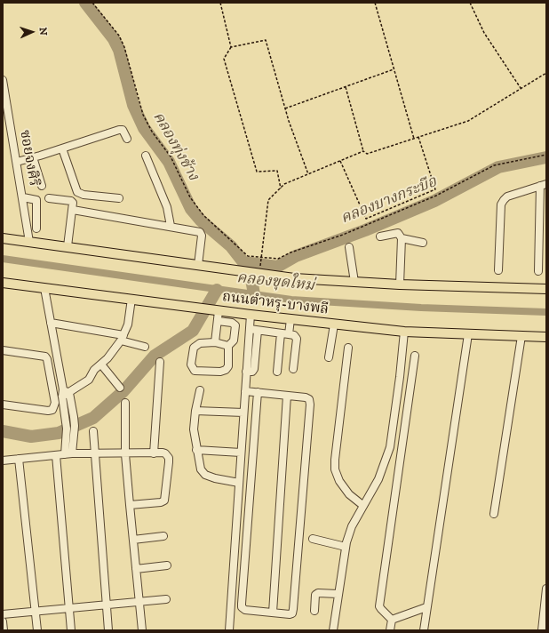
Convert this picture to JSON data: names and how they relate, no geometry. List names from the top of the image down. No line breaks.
{"streets":{"main road":["ถนนตำหรุ-บางพลี"],"street":["ซอยจงศิริ"]},"crossings":[["ซอยจงศิริ","ถนนตำหรุ-บางพลี"]],"water":["คลองทุ่งช้าง","คลองบางกระบือ","คลองขุดใหม่"],"north":"right"}
